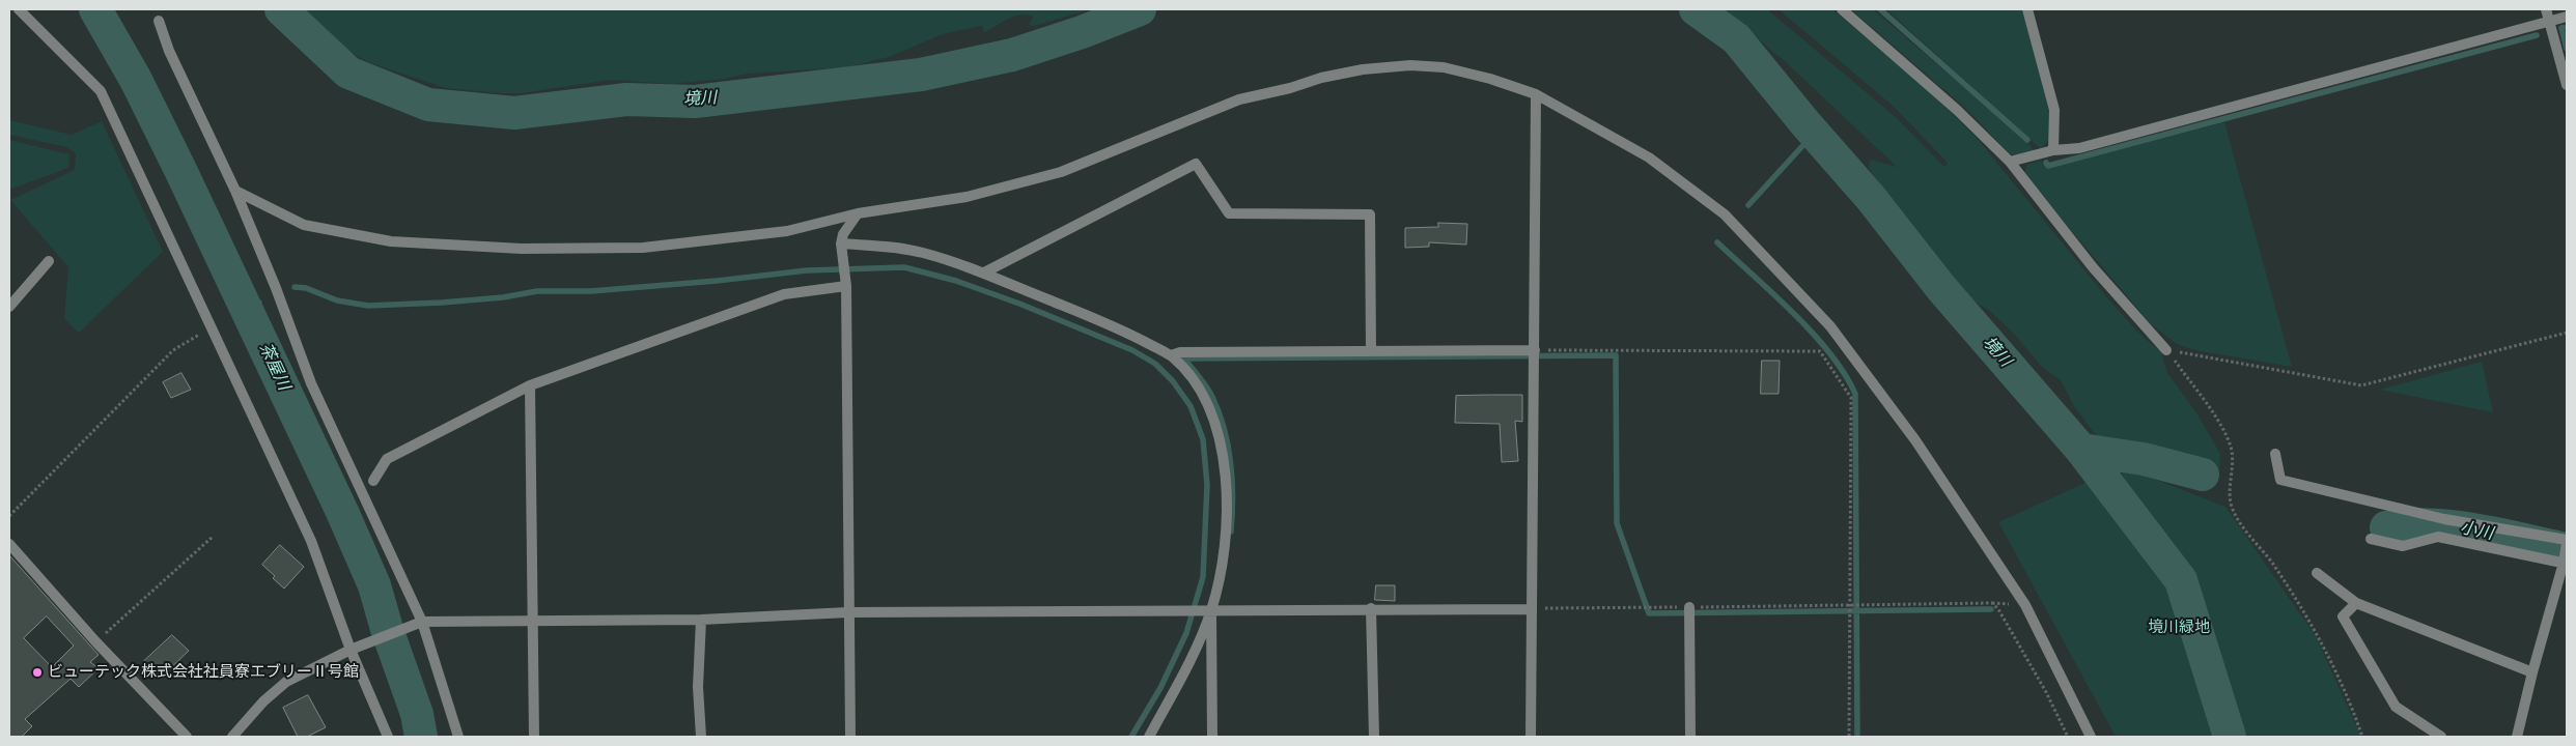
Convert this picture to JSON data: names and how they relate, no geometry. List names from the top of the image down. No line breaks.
{"water":["境川","茶屋川","小川"],"parks":["境川緑地"],"places":["ビューテック株式会社社員寮エブリーⅡ号館"]}
